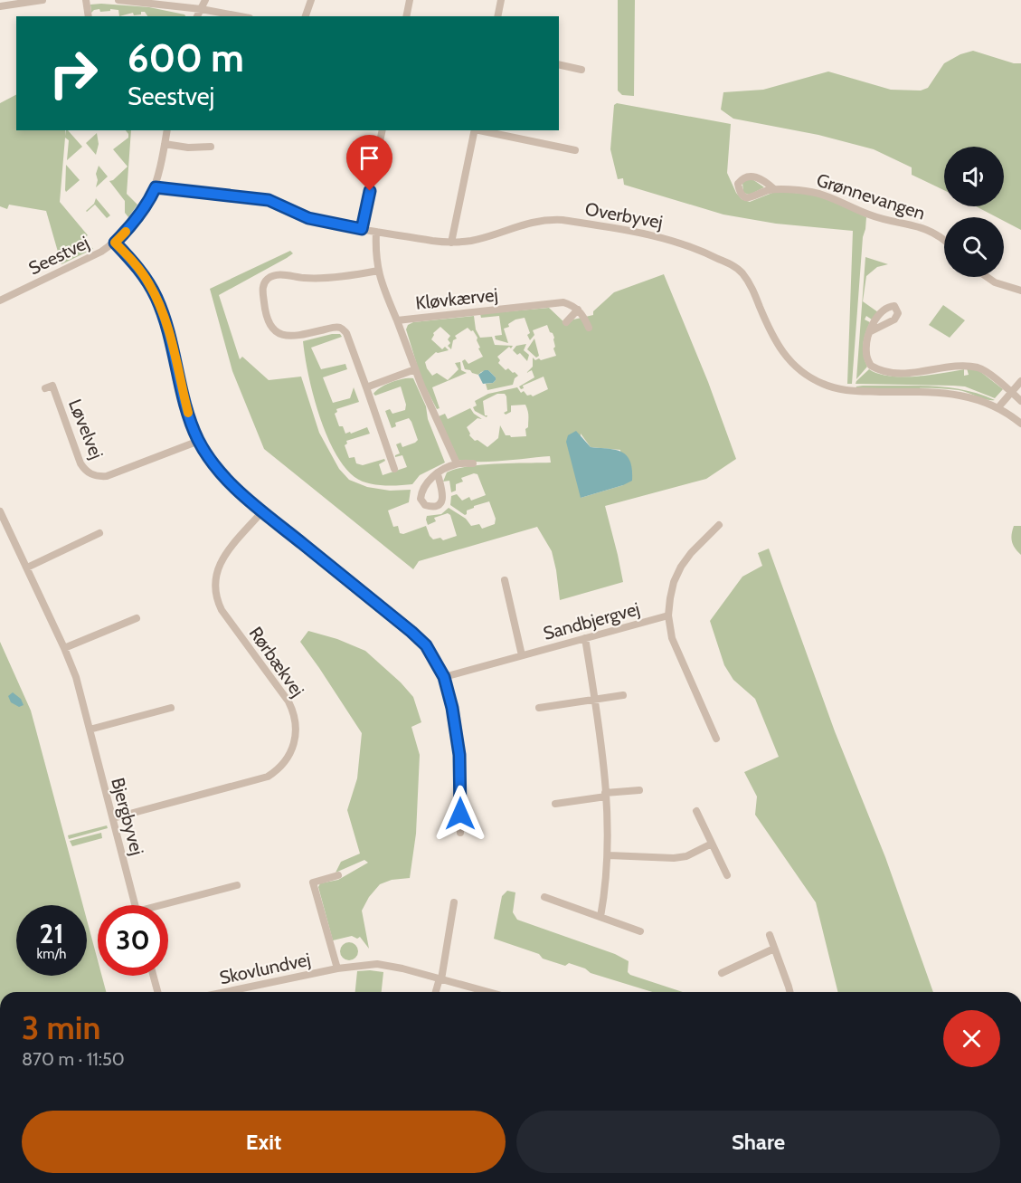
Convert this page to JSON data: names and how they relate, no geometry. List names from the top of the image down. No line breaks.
{"streets":{"street":["Grønnevangen","Overbyvej","Seestvej","Kløvkærvej","Løvelvej","Sandbjergvej","Rørbækvej","Bjergbyvej","Skovlundvej"]},"crossings":[["Overbyvej","Seestvej"],["Overbyvej","Kløvkærvej"],["Rørbækvej","Bjergbyvej"]],"page":{"turn":["600 m","Seestvej"],"speed":"21 km/h","limit":"30","heading":["3 min","870 m · 11:50"],"buttons":["Exit","Share"]}}
